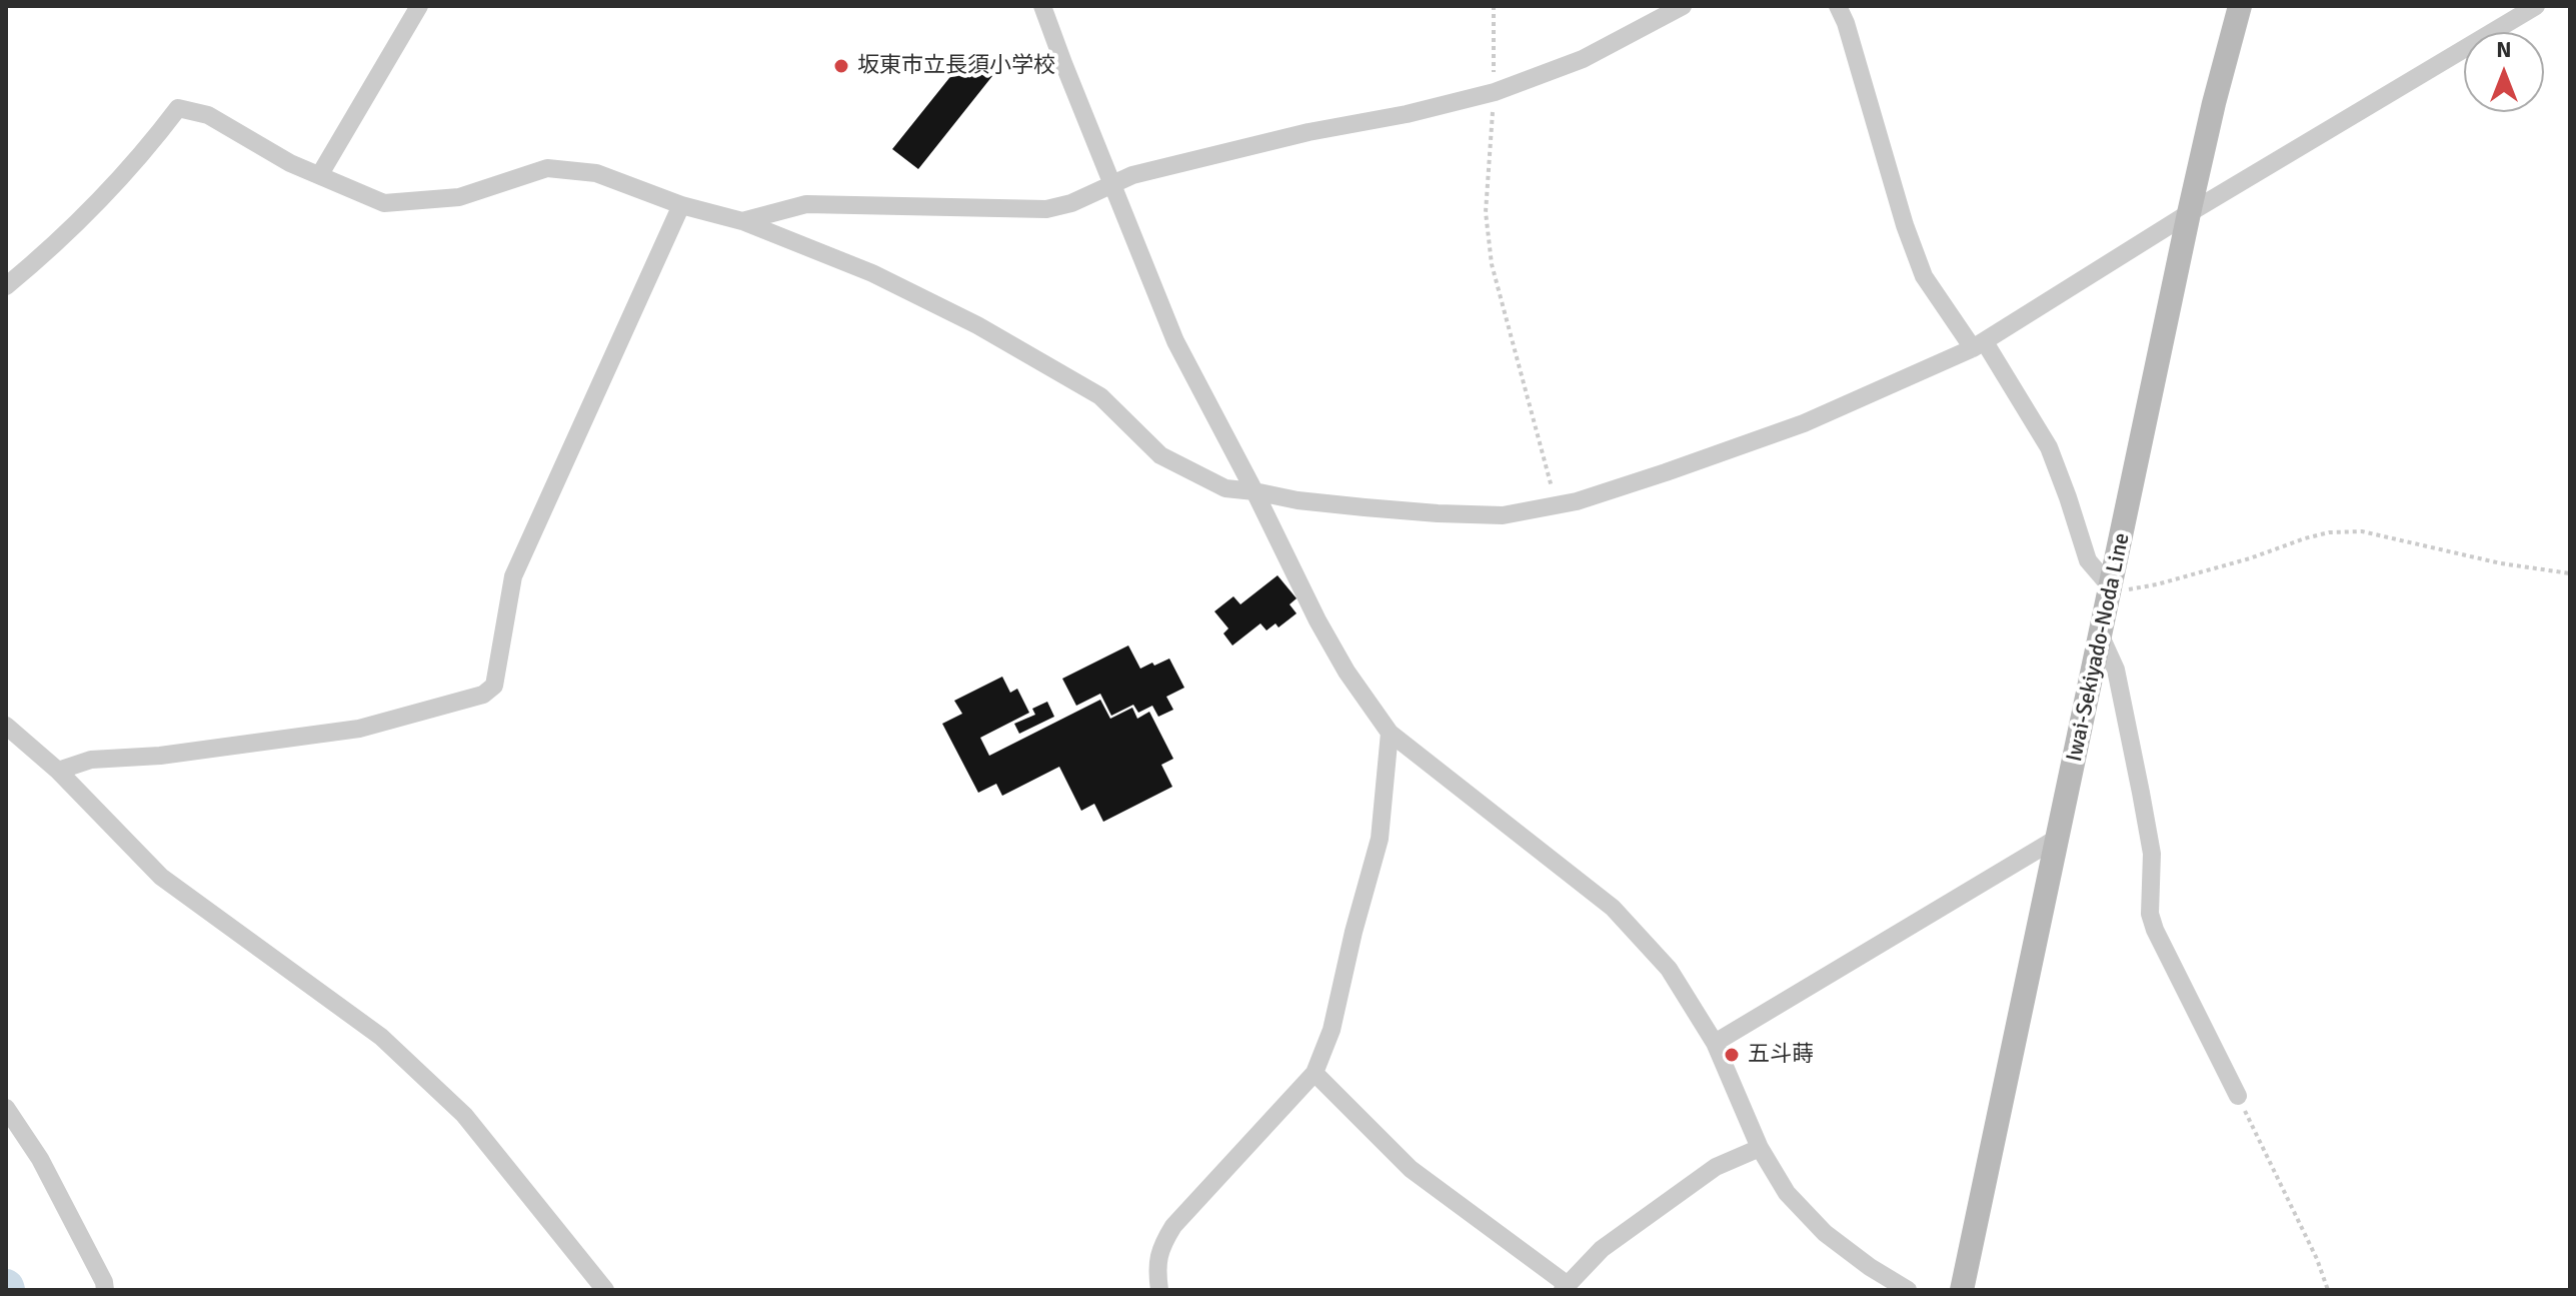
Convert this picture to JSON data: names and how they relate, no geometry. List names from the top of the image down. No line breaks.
{"streets":{"main road":["Iwai-Sekiyado-Noda Line"]},"places":["坂東市立長須小学校","五斗蒔"],"north":"top"}
